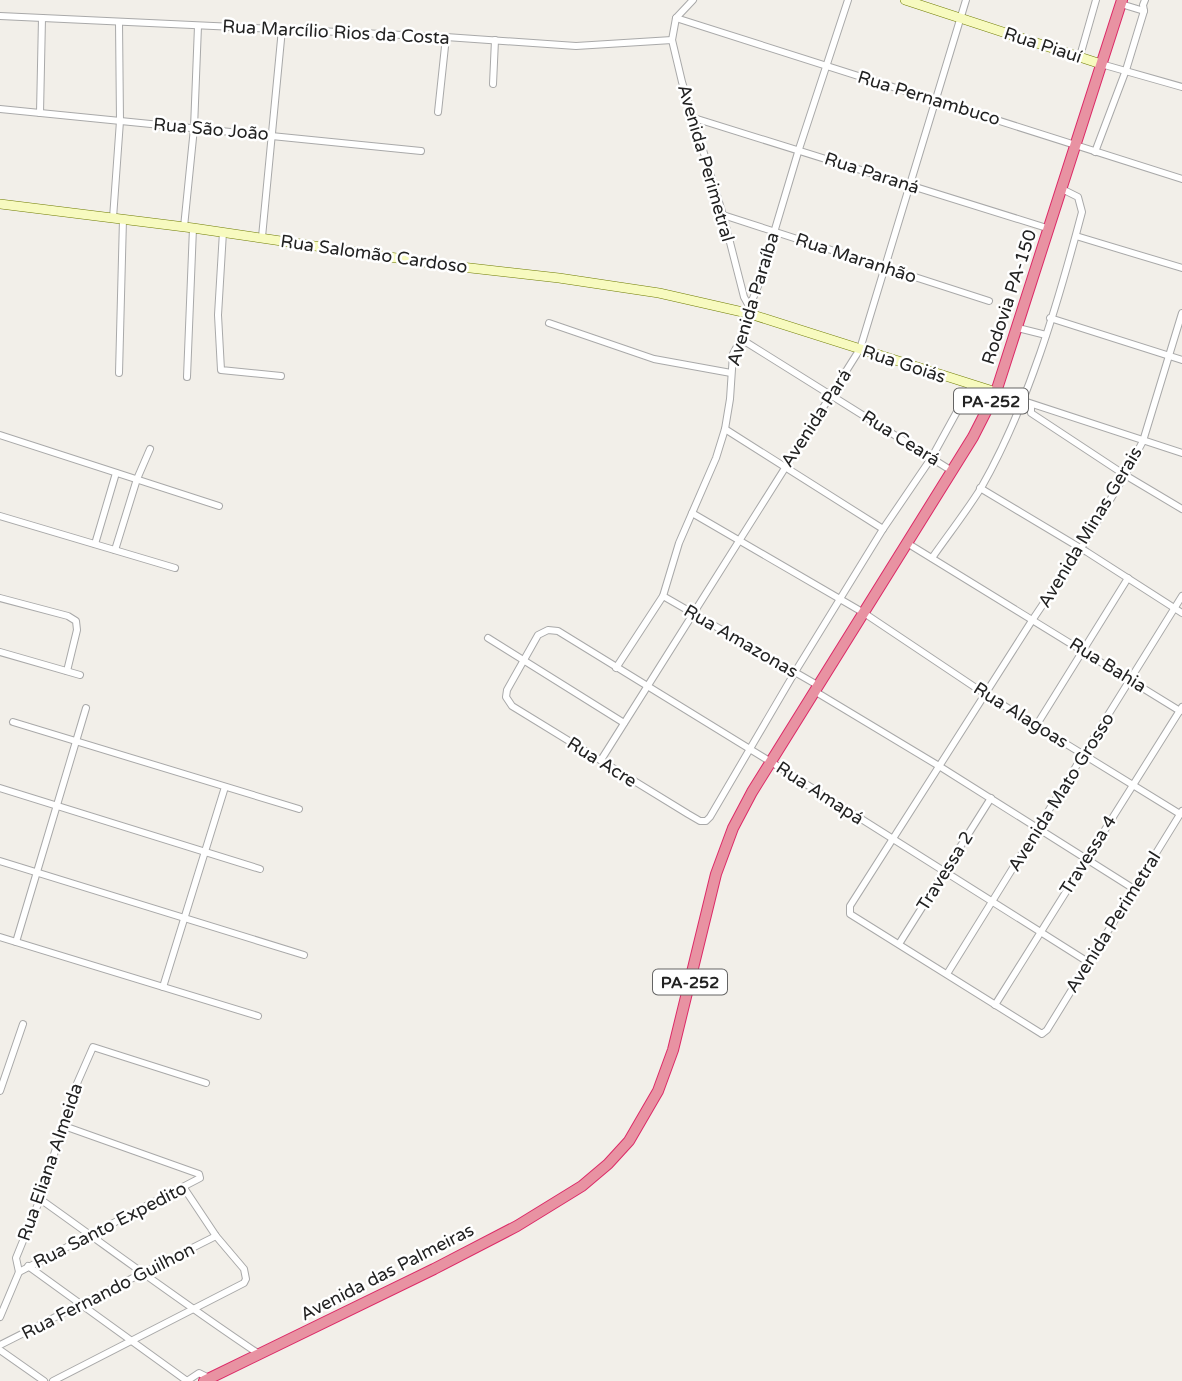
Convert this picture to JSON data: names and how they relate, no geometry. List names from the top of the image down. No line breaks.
{"streets":{"highway":["Rodovia PA-150","PA-252","Avenida das Palmeiras"],"street":["Rua Marcílio Rios da Costa","Rua Piauí","Rua Pernambuco","Rua São João","Avenida Perimetral","Rua Paraná","Rua Salomão Cardoso","Rua Maranhão","Avenida Paraíba","Rua Goiás","Avenida Pará","Rua Ceará","Avenida Minas Gerais","Rua Amazonas","Rua Bahia","Rua Alagoas","Rua Acre","Avenida Mato Grosso","Rua Amapá","Travessa 4","Travessa 2","Rua Eliana Almeida","Rua Santo Expedito","Rua Fernando Guilhon"]},"crossings":[["Rua Marcílio Rios da Costa","Avenida Perimetral"],["Rua Piauí","Rodovia PA-150"],["Rua Piauí","Avenida Pará"],["Rua Pernambuco","Avenida Perimetral"],["Rua Pernambuco","Rodovia PA-150"],["Rua Pernambuco","Avenida Paraíba"],["Rua Pernambuco","Avenida Pará"],["Avenida Perimetral","Rua Paraná"],["Avenida Perimetral","Rua Salomão Cardoso"],["Avenida Perimetral","Rua Maranhão"],["Avenida Perimetral","Avenida Paraíba"],["Avenida Perimetral","Rua Goiás"],["Avenida Perimetral","Rua Alagoas"],["Avenida Perimetral","Rua Amapá"],["Avenida Perimetral","Travessa 4"],["Rua Paraná","Rodovia PA-150"],["Rua Paraná","Avenida Paraíba"],["Rua Paraná","Avenida Pará"],["Rua Salomão Cardoso","Avenida Paraíba"],["Rua Salomão Cardoso","Rua Goiás"],["Rua Maranhão","Avenida Paraíba"],["Rua Maranhão","Avenida Pará"],["Rodovia PA-150","Rua Goiás"],["Rodovia PA-150","Rua Ceará"],["Rodovia PA-150","Rua Amazonas"],["Rodovia PA-150","Rua Bahia"],["Rodovia PA-150","Rua Alagoas"],["Rodovia PA-150","Rua Amapá"],["Rodovia PA-150","Avenida das Palmeiras"],["Avenida Paraíba","Rua Goiás"],["Avenida Paraíba","Rua Ceará"],["Avenida Paraíba","Rua Amazonas"],["Avenida Paraíba","Rua Amapá"],["Rua Goiás","Avenida Pará"],["Rua Goiás","Avenida Minas Gerais"],["Avenida Pará","Rua Ceará"],["Avenida Pará","Rua Amazonas"],["Avenida Pará","Rua Acre"],["Avenida Pará","Rua Amapá"],["Avenida Minas Gerais","Rua Bahia"],["Rua Bahia","Avenida Mato Grosso"],["Rua Bahia","Travessa 4"],["Rua Alagoas","Avenida Mato Grosso"],["Rua Alagoas","Travessa 4"],["Rua Acre","Rua Amapá"],["Avenida Mato Grosso","Rua Amapá"],["Rua Amapá","Travessa 4"],["Rua Amapá","Travessa 2"],["Rua Amapá","Avenida das Palmeiras"],["Rua Eliana Almeida","Rua Santo Expedito"]]}
